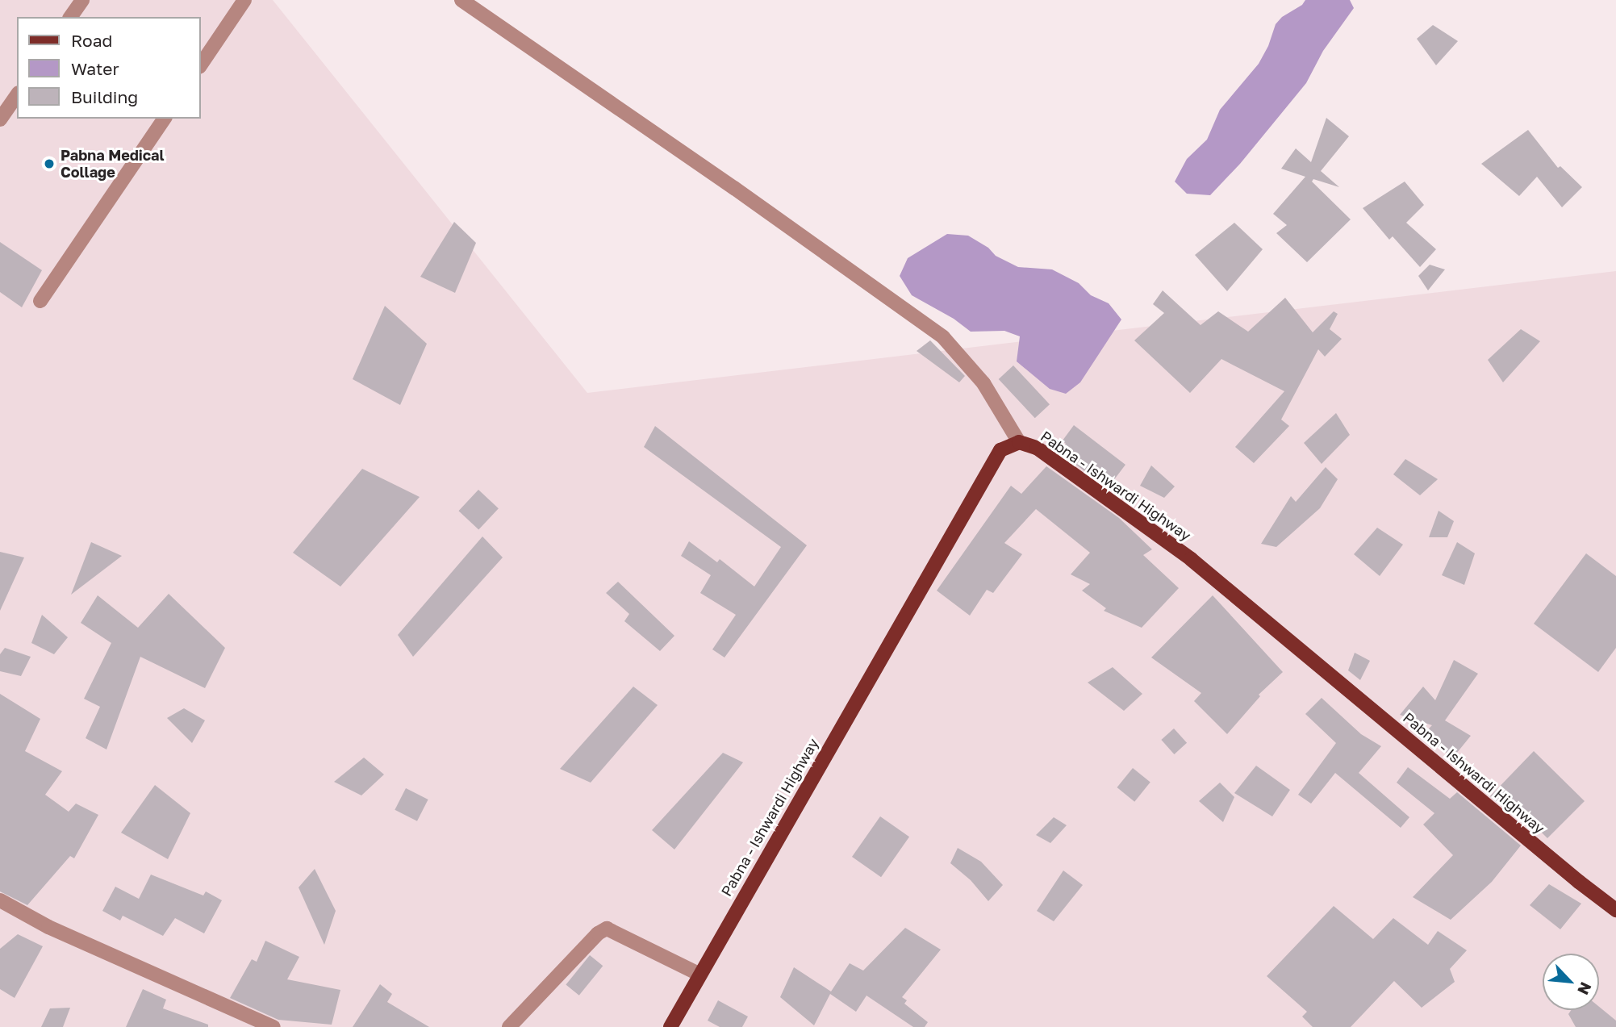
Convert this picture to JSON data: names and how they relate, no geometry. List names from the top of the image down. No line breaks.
{"streets":{"main road":["Pabna - Ishwardi Highway"]},"places":["Pabna Medical Collage"],"legend":["Road","Water","Building"],"north":"bottom right"}
